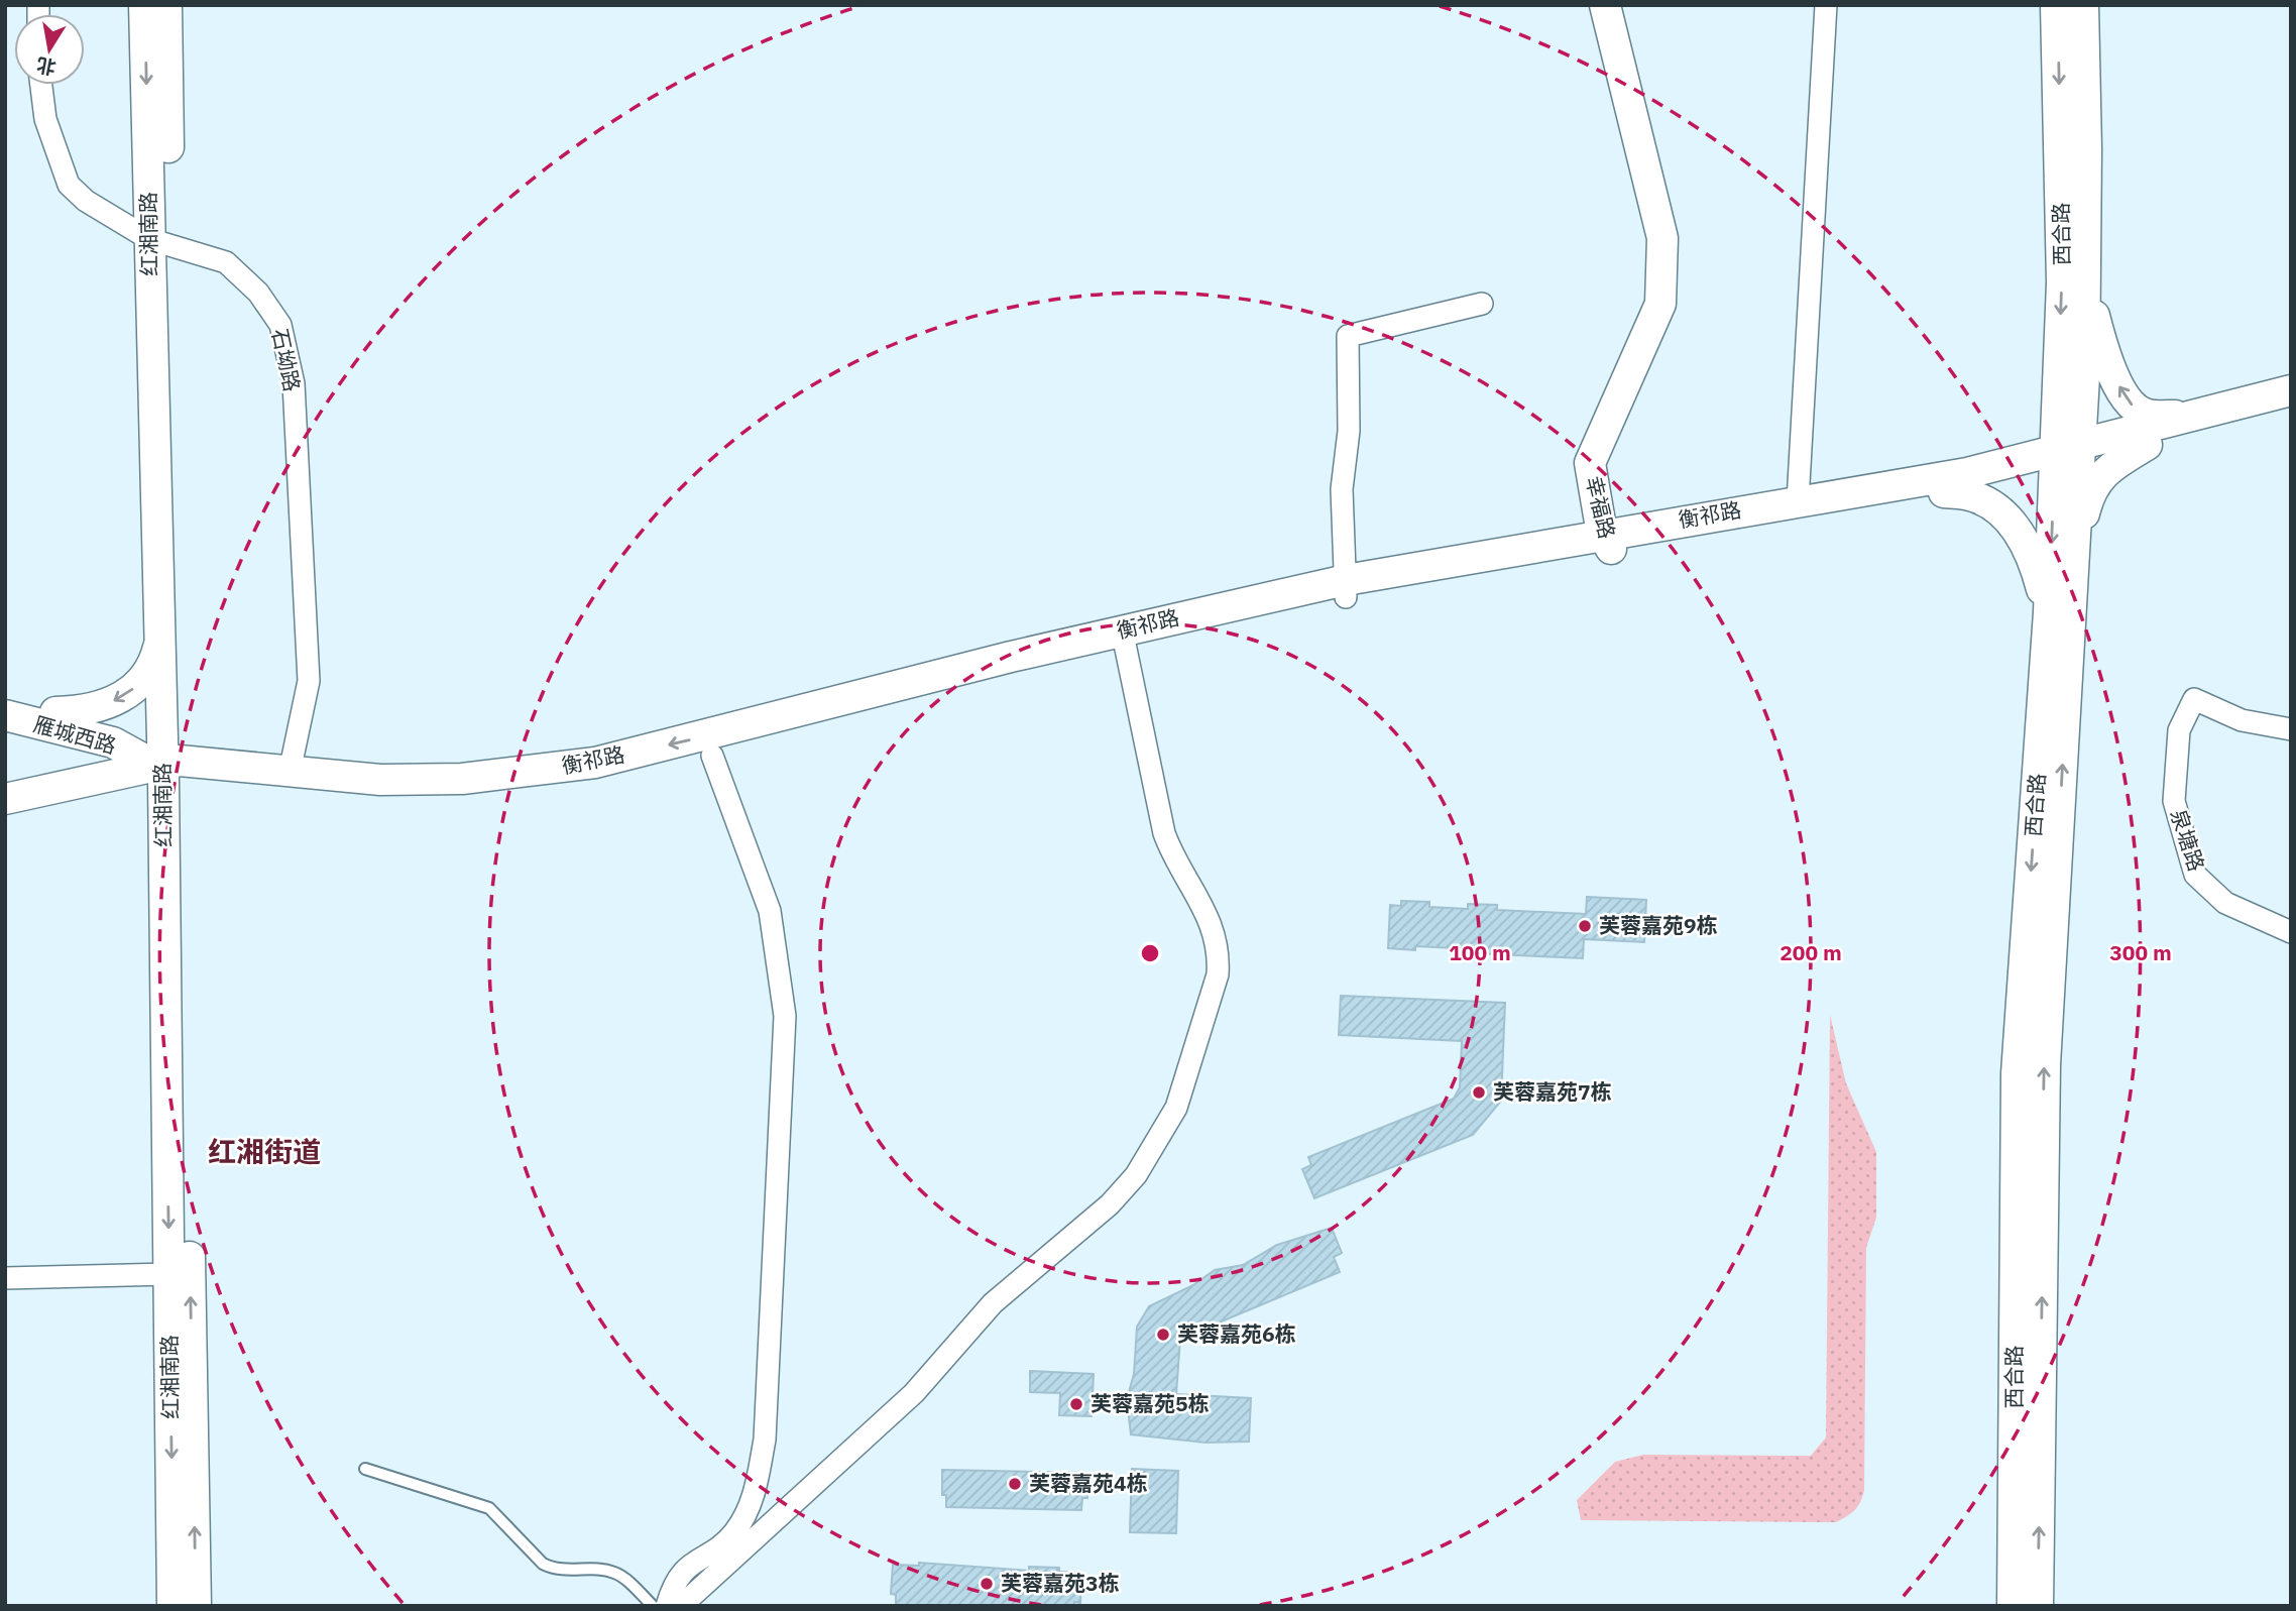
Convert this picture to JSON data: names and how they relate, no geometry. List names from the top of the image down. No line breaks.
{"streets":{"main road":["红湘南路","西合路","幸福路","衡祁路","雁城西路"],"street":["石坳路","泉塘路"]},"crossings":[["红湘南路","石坳路"],["红湘南路","衡祁路"],["红湘南路","雁城西路"],["西合路","衡祁路"],["石坳路","衡祁路"],["幸福路","衡祁路"],["衡祁路","雁城西路"]],"districts":["红湘街道"],"places":["芙蓉嘉苑9栋","芙蓉嘉苑7栋","芙蓉嘉苑6栋","芙蓉嘉苑5栋","芙蓉嘉苑4栋","芙蓉嘉苑3栋"],"north":"bottom","rings":["100 m","200 m","300 m"]}
